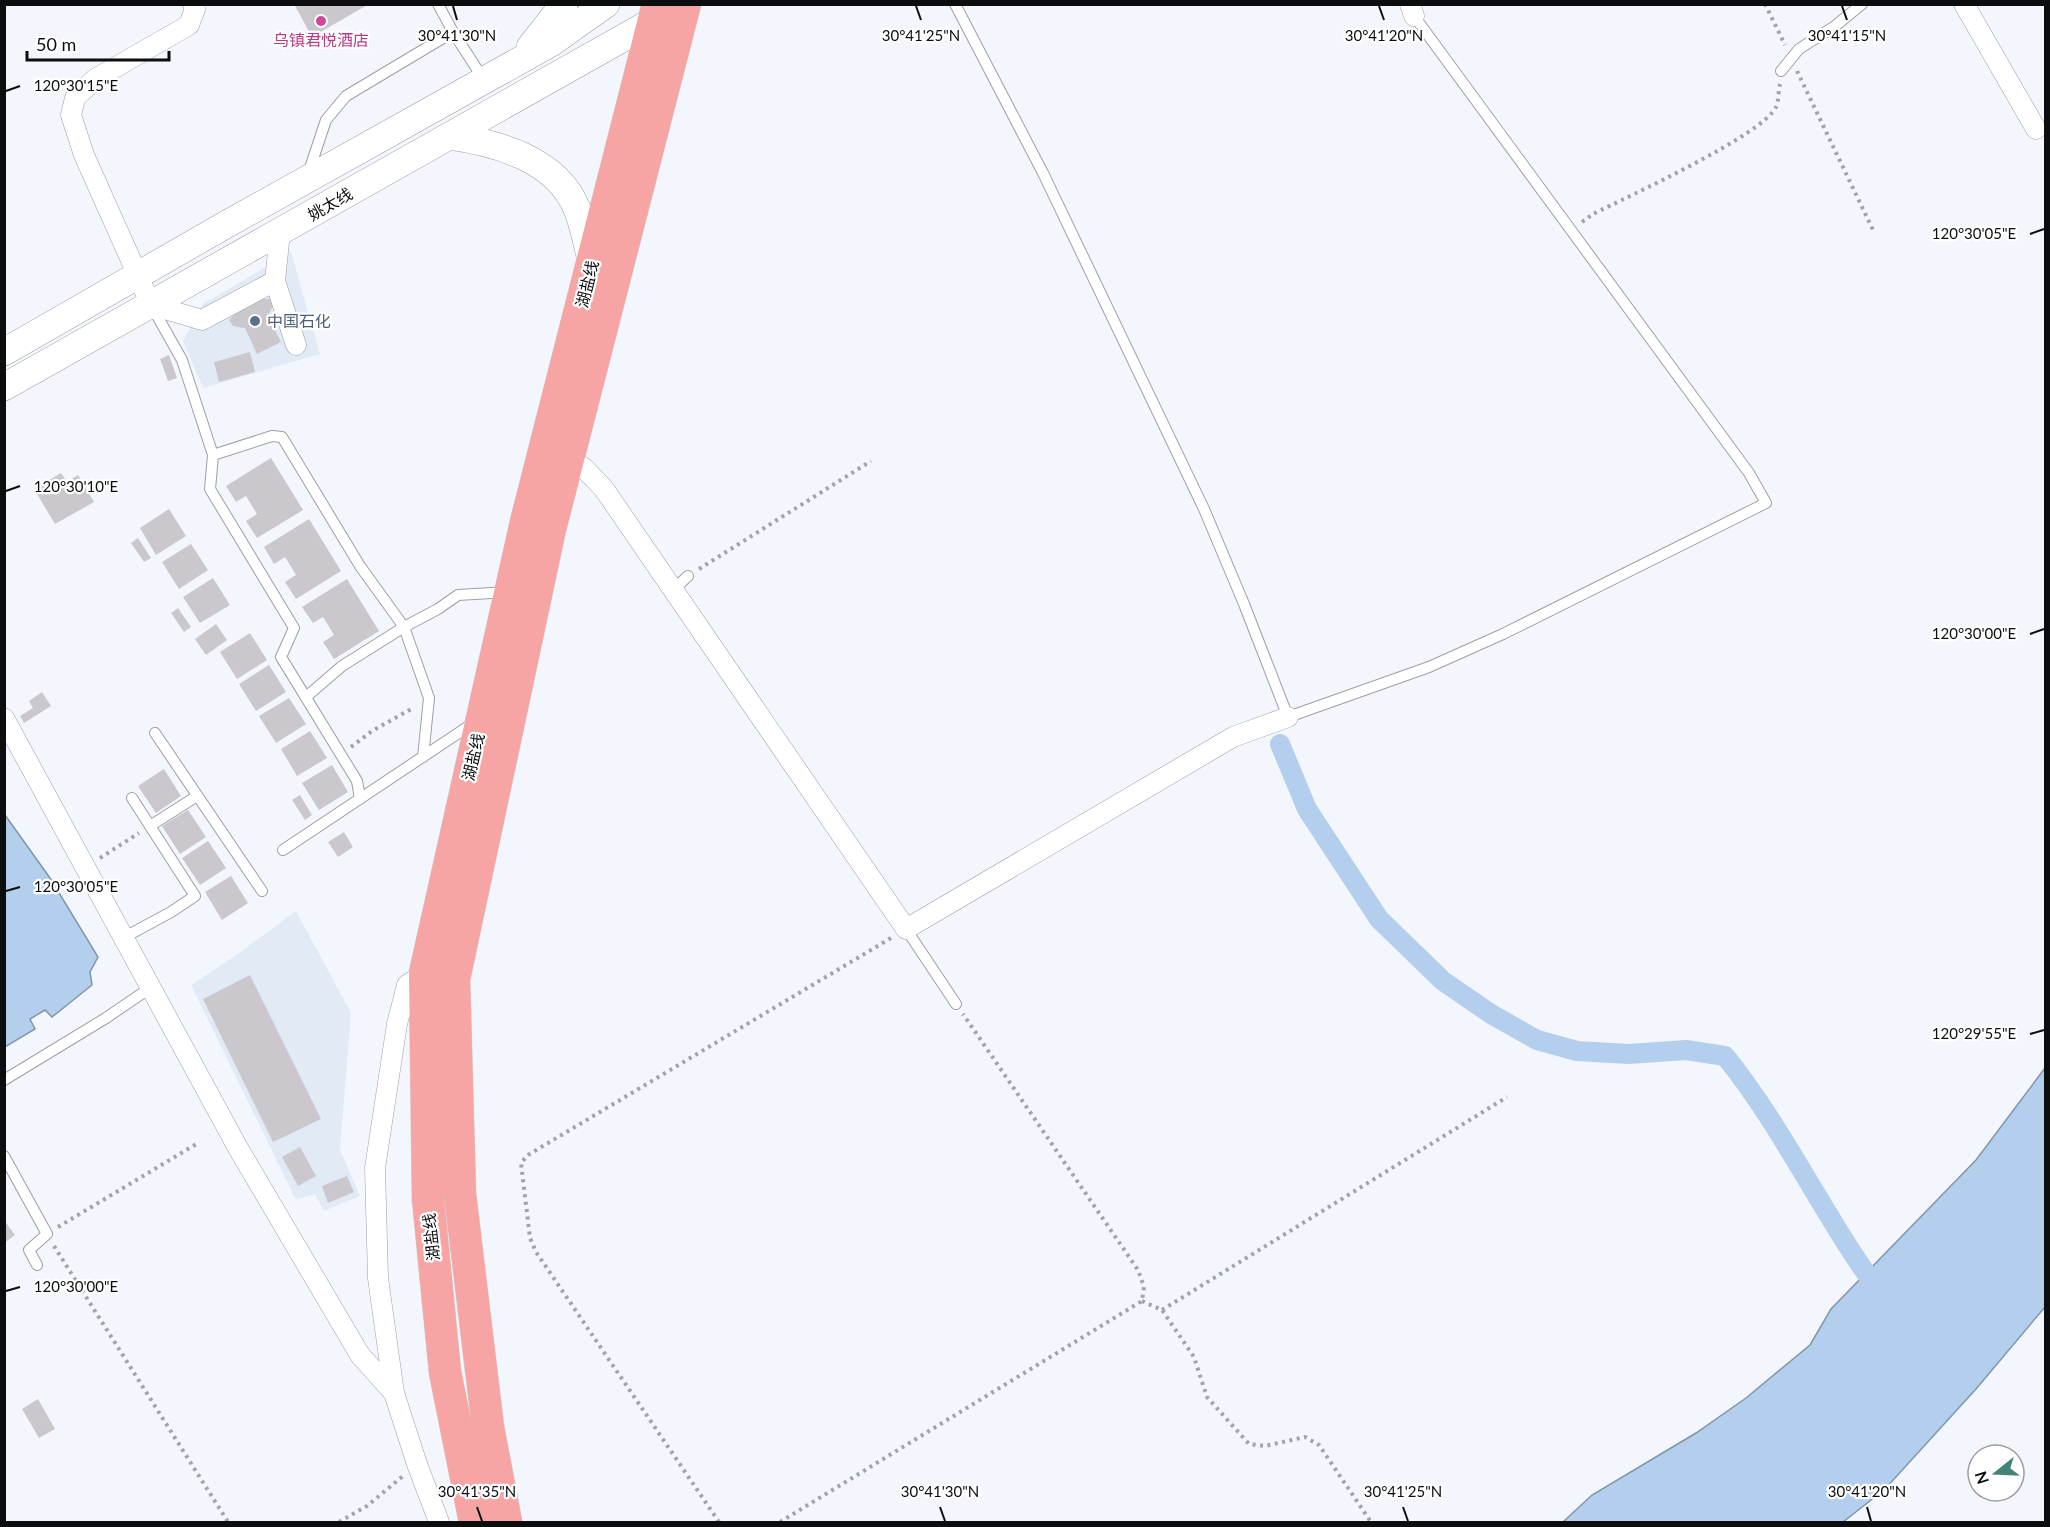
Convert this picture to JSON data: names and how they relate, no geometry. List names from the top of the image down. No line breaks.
{"streets":{"main road":["姚太线","湖盐线"]},"crossings":[["姚太线","湖盐线"]],"places":["乌镇君悦酒店","中国石化"],"scale_bar":"50 m","north":"left","coordinates":["30°41'30\"N","30°41'25\"N","30°41'20\"N","30°41'15\"N","120°30'15\"E","120°30'05\"E","120°30'10\"E","120°30'00\"E","120°29'55\"E","30°41'35\"N"]}
